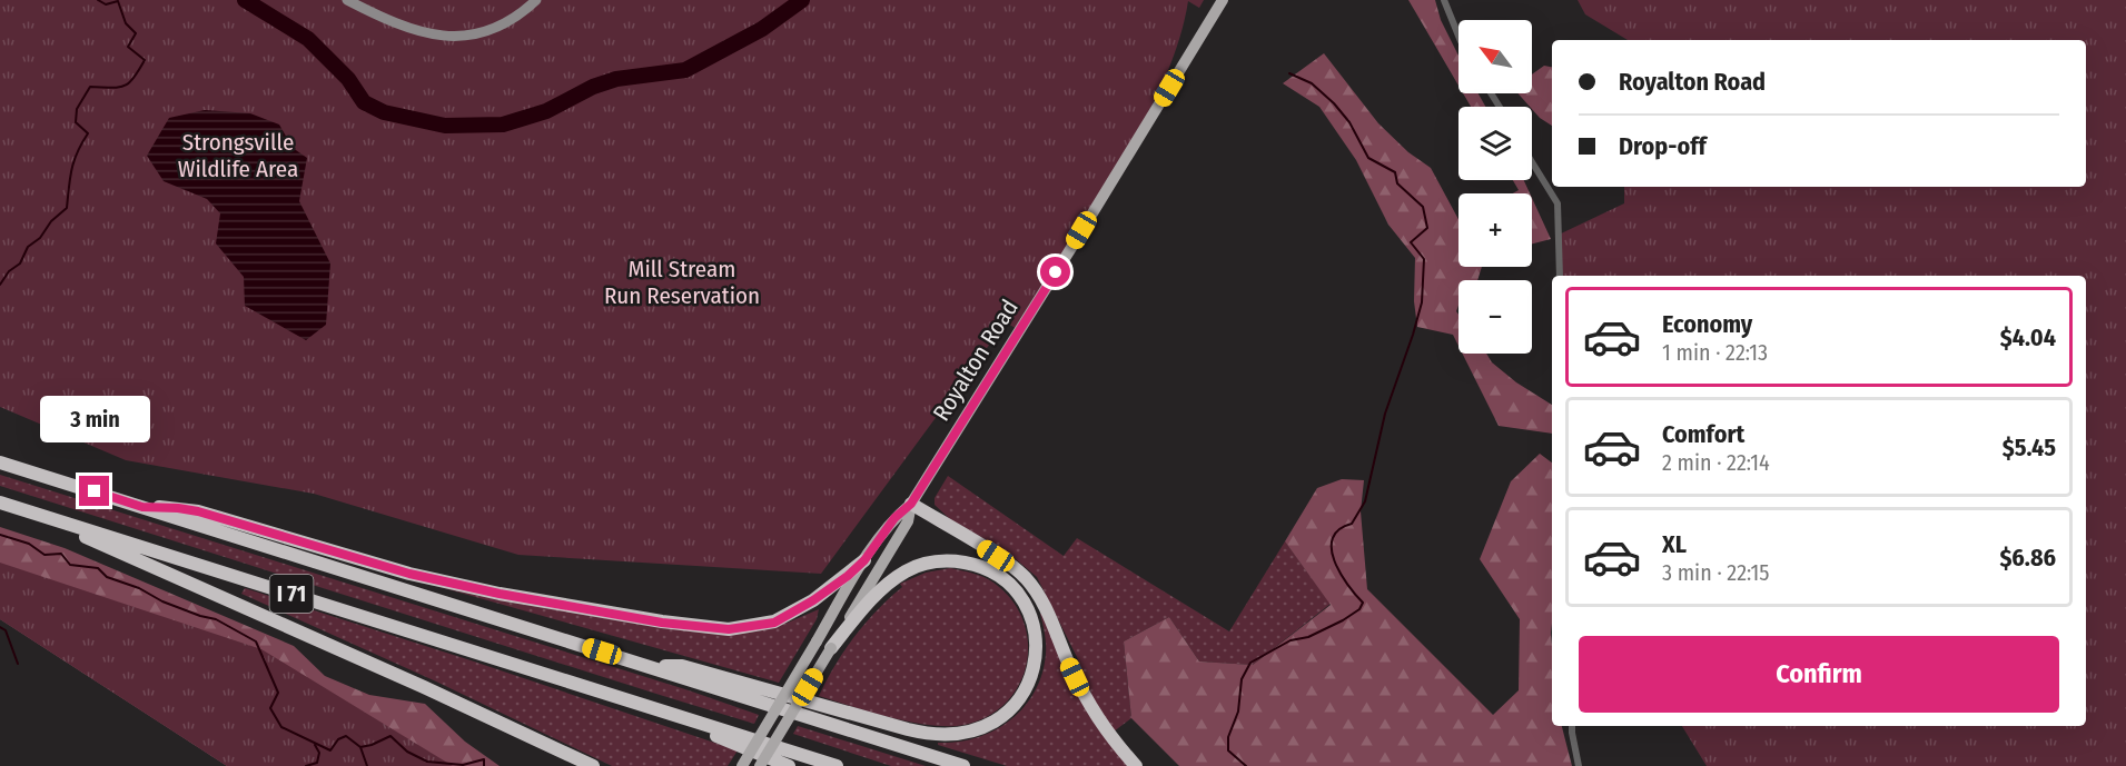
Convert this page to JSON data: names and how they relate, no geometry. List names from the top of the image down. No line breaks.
{"streets":{"highway":["I 71"],"main road":["Royalton Road"]},"parks":["Strongsville Wildlife Area","Mill Stream Run Reservation"],"north":"top left","page":{"map_buttons":["+","−"],"banner":["Royalton Road","Drop-off"],"list":[{"name":"Economy","note":"1 min · 22:13","value":"$4.04"},{"name":"Comfort","note":"2 min · 22:14","value":"$5.45"},{"name":"XL","note":"3 min · 22:15","value":"$6.86"}],"bubble":"3 min","buttons":"Confirm"}}
